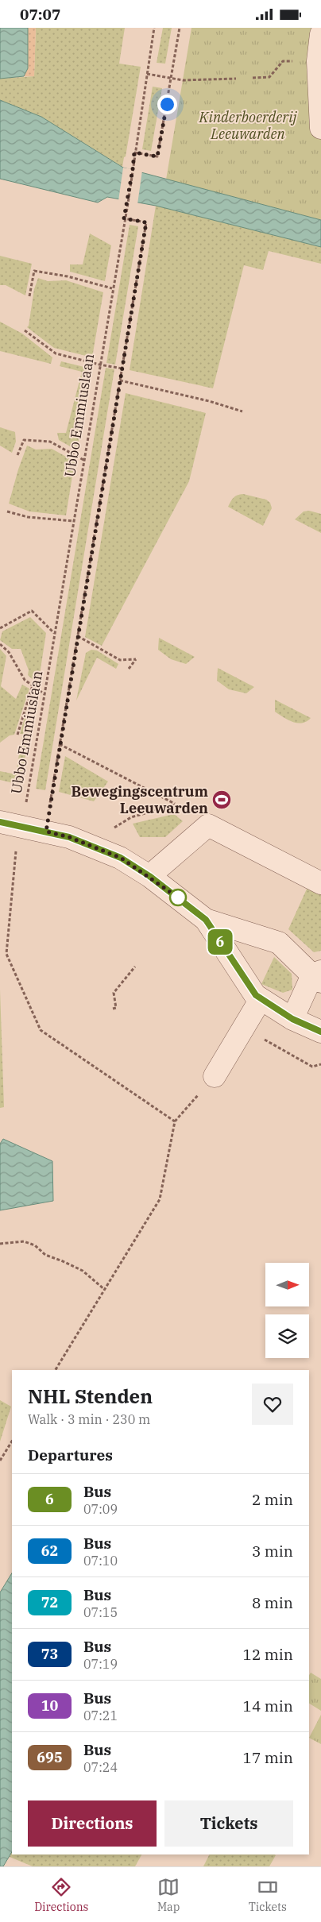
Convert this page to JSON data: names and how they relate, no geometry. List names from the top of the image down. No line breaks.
{"streets":{"path":["Ubbo Emmiuslaan"]},"parks":["Kinderboerderij Leeuwarden"],"places":{"sports":["Bewegingscentrum Leeuwarden"]},"lines":["bus line 6"],"north":"right","page":{"status":"07:07","on_map":"6","heading":[["NHL Stenden","Walk · 3 min · 230 m"],"Departures"],"list":[{"mark":"6","name":"Bus","note":"07:09","value":"2 min"},{"mark":"62","name":"Bus","note":"07:10","value":"3 min"},{"mark":"72","name":"Bus","note":"07:15","value":"8 min"},{"mark":"73","name":"Bus","note":"07:19","value":"12 min"},{"mark":"10","name":"Bus","note":"07:21","value":"14 min"},{"mark":"695","name":"Bus","note":"07:24","value":"17 min"}],"buttons":["Directions","Tickets"],"tabs":["Directions","Map","Tickets"]}}
